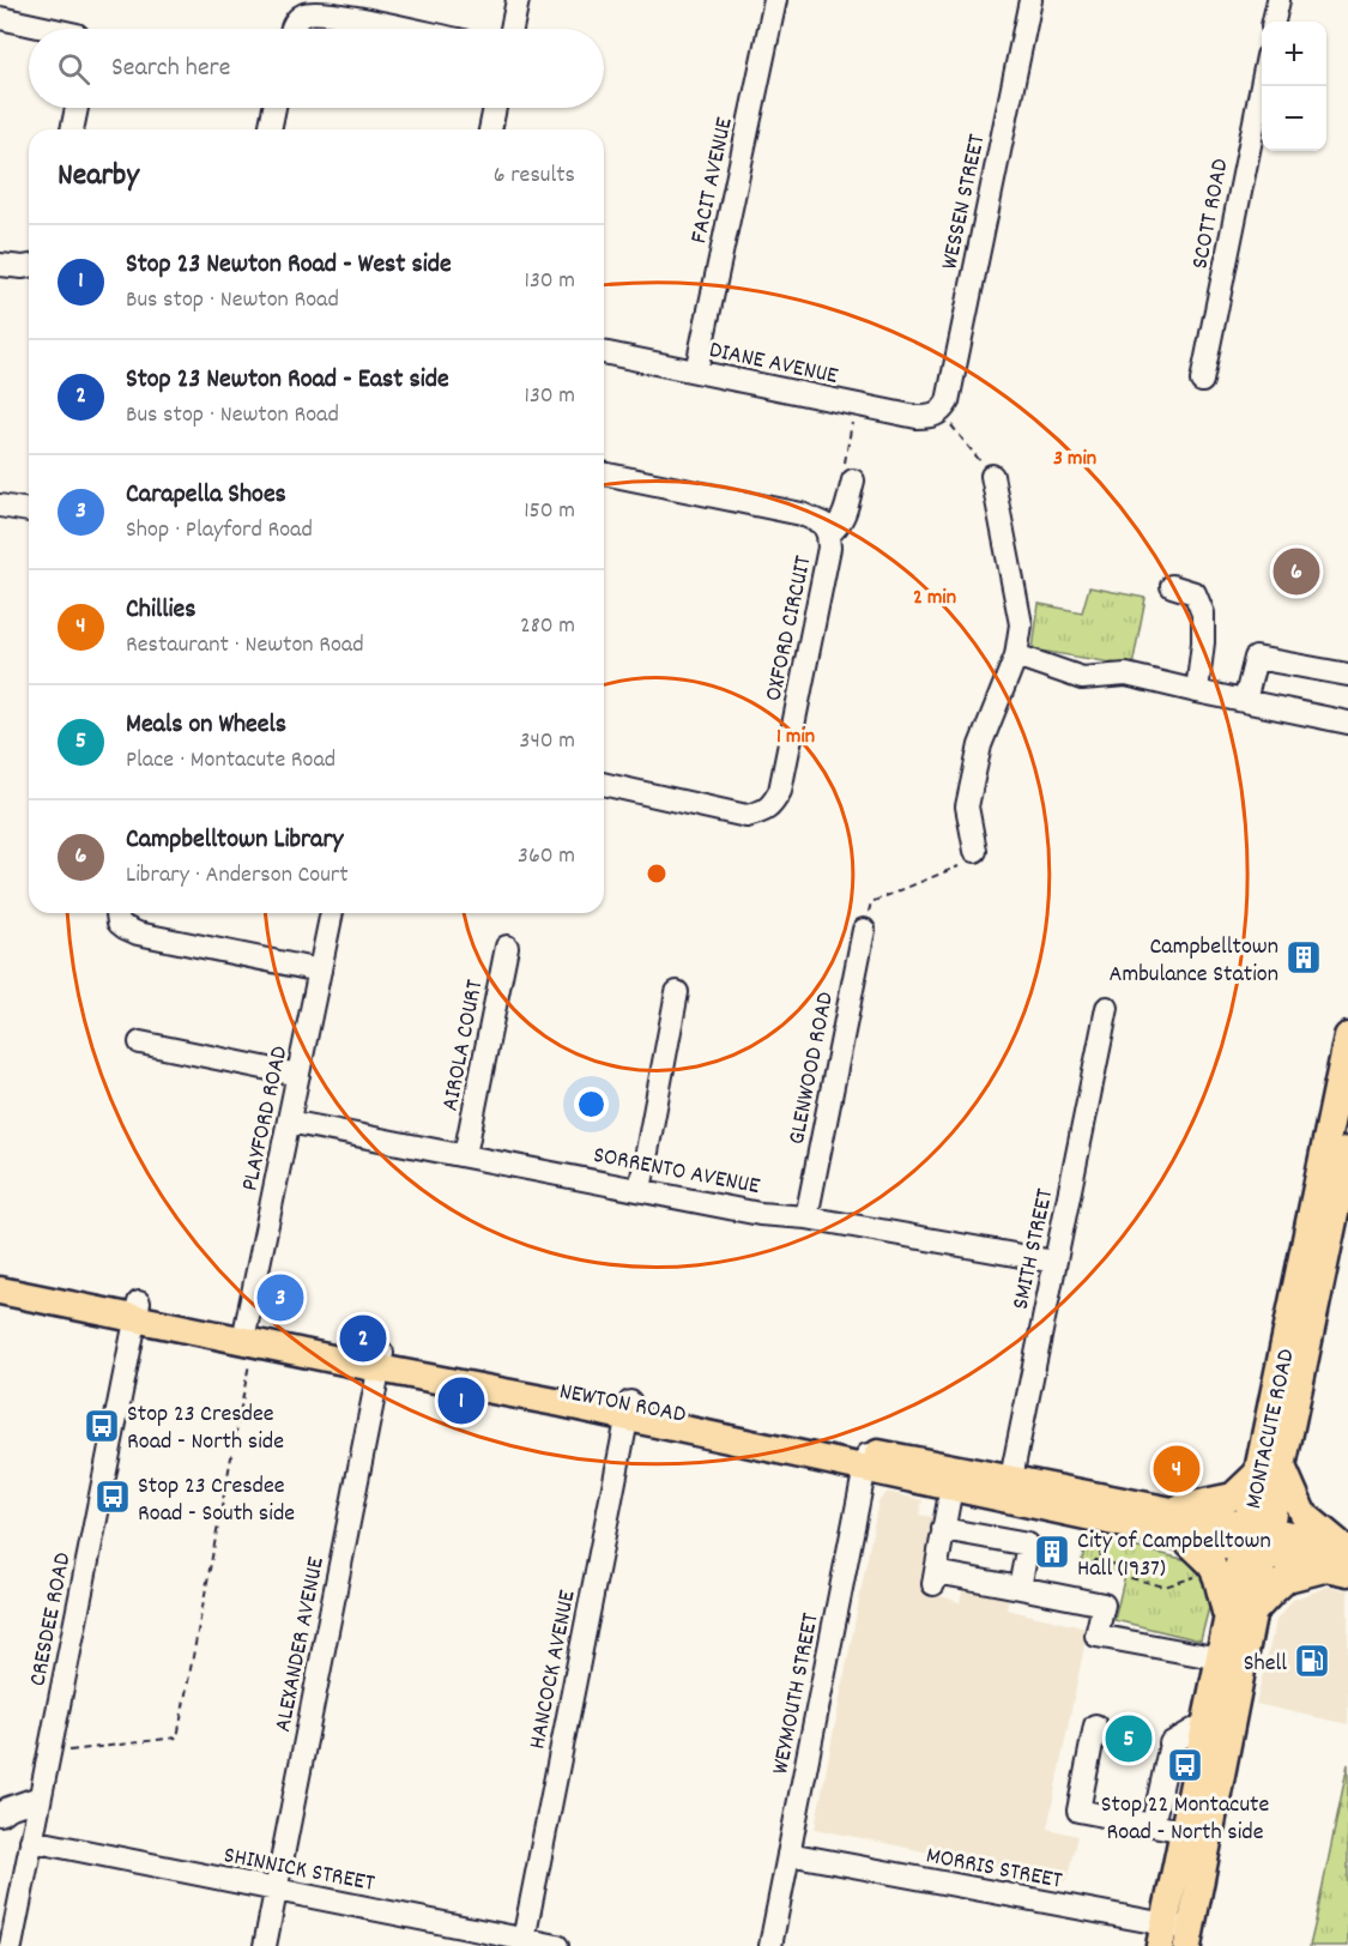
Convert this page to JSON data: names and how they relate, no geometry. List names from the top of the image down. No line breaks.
{"streets":{"main road":["NEWTON ROAD","MONTACUTE ROAD"],"street":["FACIT AVENUE","WESSEN STREET","SCOTT ROAD","DIANE AVENUE","OXFORD CIRCUIT","AIROLA COURT","GLENWOOD ROAD","PLAYFORD ROAD","SORRENTO AVENUE","SMITH STREET","CRESDEE ROAD","ALEXANDER AVENUE","HANCOCK AVENUE","WEYMOUTH STREET","MORRIS STREET","SHINNICK STREET"]},"crossings":[["FACIT AVENUE","DIANE AVENUE"],["WESSEN STREET","DIANE AVENUE"],["AIROLA COURT","SORRENTO AVENUE"],["GLENWOOD ROAD","SORRENTO AVENUE"],["PLAYFORD ROAD","SORRENTO AVENUE"],["PLAYFORD ROAD","NEWTON ROAD"],["SORRENTO AVENUE","SMITH STREET"],["SMITH STREET","NEWTON ROAD"],["NEWTON ROAD","MONTACUTE ROAD"],["NEWTON ROAD","CRESDEE ROAD"],["NEWTON ROAD","ALEXANDER AVENUE"],["NEWTON ROAD","HANCOCK AVENUE"],["NEWTON ROAD","WEYMOUTH STREET"],["MONTACUTE ROAD","MORRIS STREET"],["CRESDEE ROAD","SHINNICK STREET"],["ALEXANDER AVENUE","SHINNICK STREET"],["HANCOCK AVENUE","SHINNICK STREET"],["WEYMOUTH STREET","MORRIS STREET"]],"places":{"building":["Campbelltown Ambulance Station","City of Campbelltown Hall (1937)"],"bus stop":["Stop 23 Cresdee Road - North side","Stop 23 Cresdee Road - South side","Stop 22 Montacute Road - North side"],"fuel station":["Shell"]},"page":{"map_buttons":["+","−"],"search":"Search here","heading":["Nearby","6 results"],"list":[{"mark":"1","name":"Stop 23 Newton Road - West side","note":"Bus stop · Newton Road","value":"130 m"},{"mark":"2","name":"Stop 23 Newton Road - East side","note":"Bus stop · Newton Road","value":"130 m"},{"mark":"3","name":"Carapella Shoes","note":"Shop · Playford Road","value":"150 m"},{"mark":"4","name":"Chillies","note":"Restaurant · Newton Road","value":"280 m"},{"mark":"5","name":"Meals on Wheels","note":"Place · Montacute Road","value":"340 m"},{"mark":"6","name":"Campbelltown Library","note":"Library · Anderson Court","value":"360 m"}],"pins":["6","3","2","1","4","5"]},"rings":["3 min","2 min","1 min"]}
